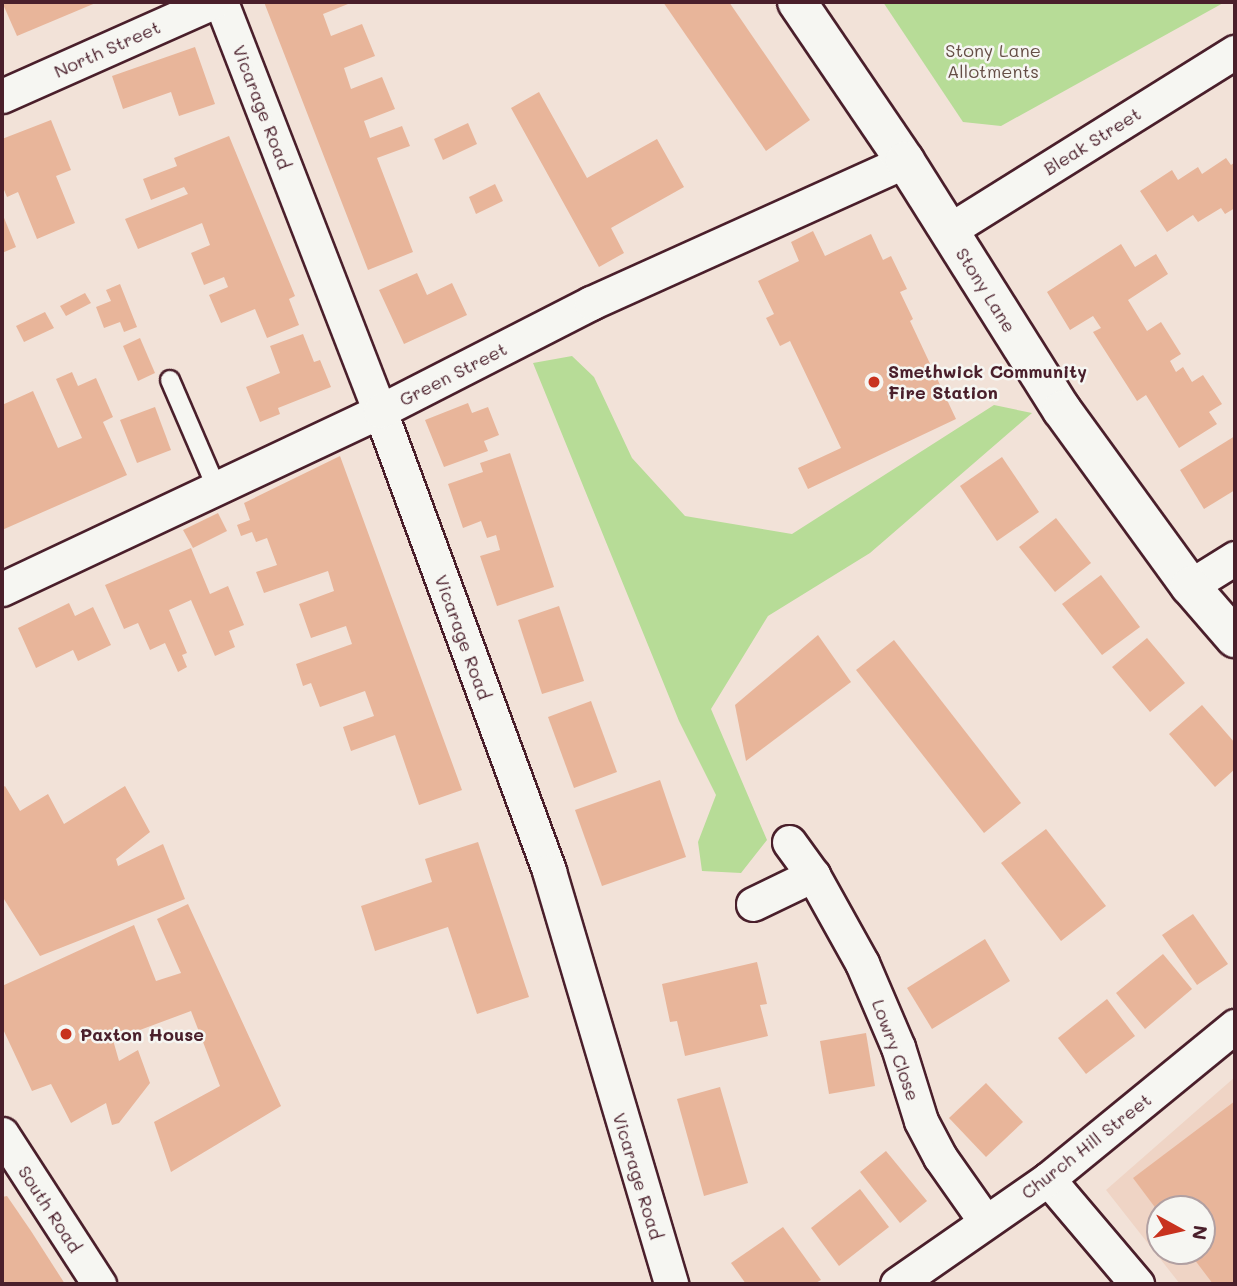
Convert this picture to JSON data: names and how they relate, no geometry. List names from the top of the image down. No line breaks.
{"streets":{"street":["North Street","Vicarage Road","Bleak Street","Stony Lane","Green Street","Lowry Close","Church Hill Street","South Road"]},"crossings":[["Vicarage Road","Green Street"],["Bleak Street","Stony Lane"],["Stony Lane","Green Street"],["Lowry Close","Church Hill Street"]],"parks":["Stony Lane Allotments"],"places":["Smethwick Community Fire Station","Paxton House"],"north":"right"}
